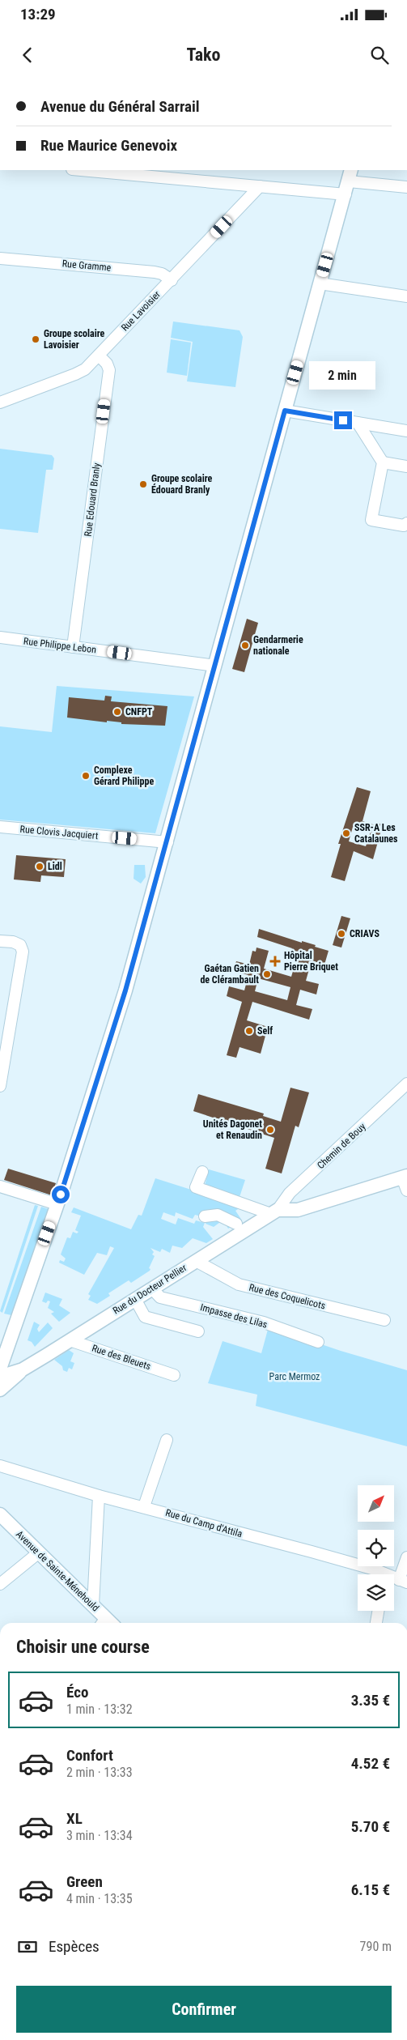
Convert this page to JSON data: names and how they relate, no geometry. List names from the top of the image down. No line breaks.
{"streets":{"main road":["Rue du Docteur Pellier","Avenue de Sainte-Ménehould"],"street":["Rue Gramme","Rue Lavoisier","Rue Edouard Branly","Rue Philippe Lebon","Rue Clovis Jacquiert","Chemin de Bouy","Rue des Coquelicots","Impasse des Lilas","Rue des Bleuets","Rue du Camp d'Attila"]},"crossings":[["Rue Gramme","Rue Lavoisier"],["Rue Lavoisier","Rue Edouard Branly"],["Rue Edouard Branly","Rue Philippe Lebon"],["Chemin de Bouy","Rue du Docteur Pellier"],["Rue du Docteur Pellier","Rue des Coquelicots"],["Rue du Docteur Pellier","Impasse des Lilas"],["Rue du Docteur Pellier","Rue des Bleuets"]],"parks":["Parc Mermoz"],"places":{"other":["Groupe scolaire Lavoisier","Groupe scolaire Édouard Branly","Gendarmerie nationale","CNFPT","Complexe Gérard Philippe","SSR-A Les Catalaunes","Lidl","CRIAVS","Gaétan Gatien de Clérambault","Self","Unités Dagonet et Renaudin"],"health":["Hôpital Pierre Briquet"]},"north":"top right","page":{"status":"13:29","header":"Tako","banner":["Avenue du Général Sarrail","Rue Maurice Genevoix"],"bubble":"2 min","heading":"Choisir une course","list":[{"name":"Éco","note":"1 min · 13:32","value":"3.35 €"},{"name":"Confort","note":"2 min · 13:33","value":"4.52 €"},{"name":"XL","note":"3 min · 13:34","value":"5.70 €"},{"name":"Green","note":"4 min · 13:35","value":"6.15 €"}],"pay":["Espèces","790 m"],"buttons":"Confirmer"}}
